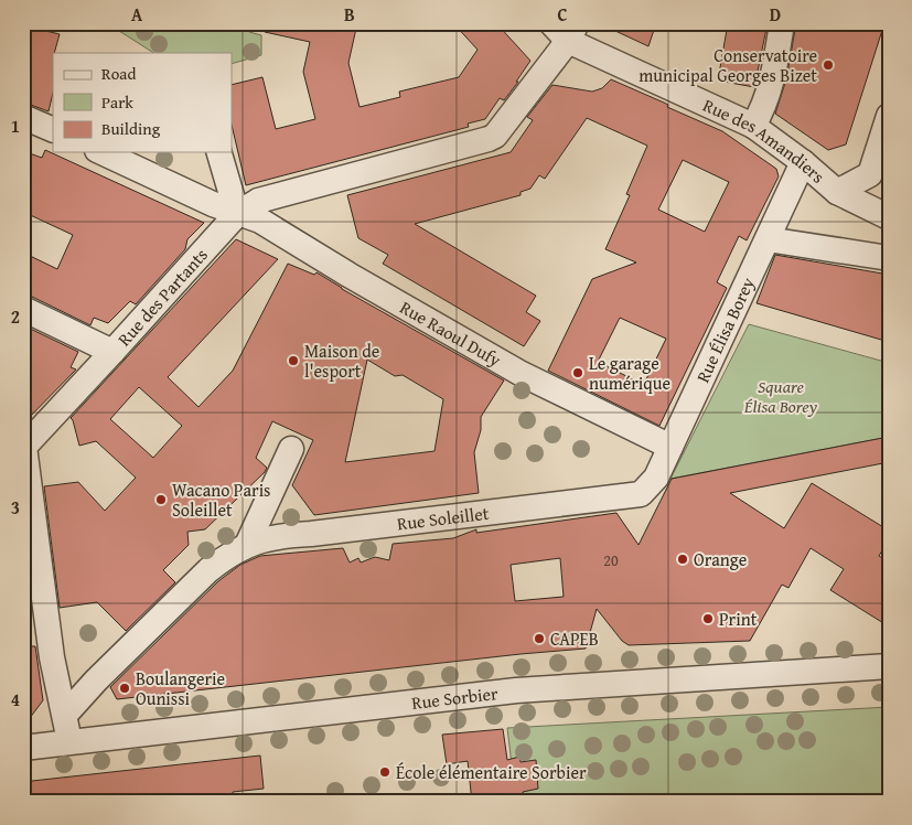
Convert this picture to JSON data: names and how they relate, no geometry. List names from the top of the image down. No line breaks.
{"streets":{"street":["Rue des Amandiers","Rue des Partants","Rue Élisa Borey","Rue Raoul Dufy","Rue Soleillet","Rue Sorbier"]},"crossings":[["Rue des Amandiers","Rue des Partants"],["Rue des Amandiers","Rue Élisa Borey"],["Rue des Partants","Rue Raoul Dufy"],["Rue des Partants","Rue Soleillet"],["Rue des Partants","Rue Sorbier"],["Rue Élisa Borey","Rue Raoul Dufy"],["Rue Élisa Borey","Rue Soleillet"]],"parks":["Square Élisa Borey"],"places":["Conservatoire municipal Georges Bizet","Maison de l'esport","Le garage numérique","Wacano Paris Soleillet","Orange","Print","CAPEB","Boulangerie Ounissi","École élémentaire Sorbier"],"house_numbers":["20"],"legend":["Road","Park","Building"],"grid":{"columns":["A","B","C","D"],"rows":["1","2","3","4"]}}
